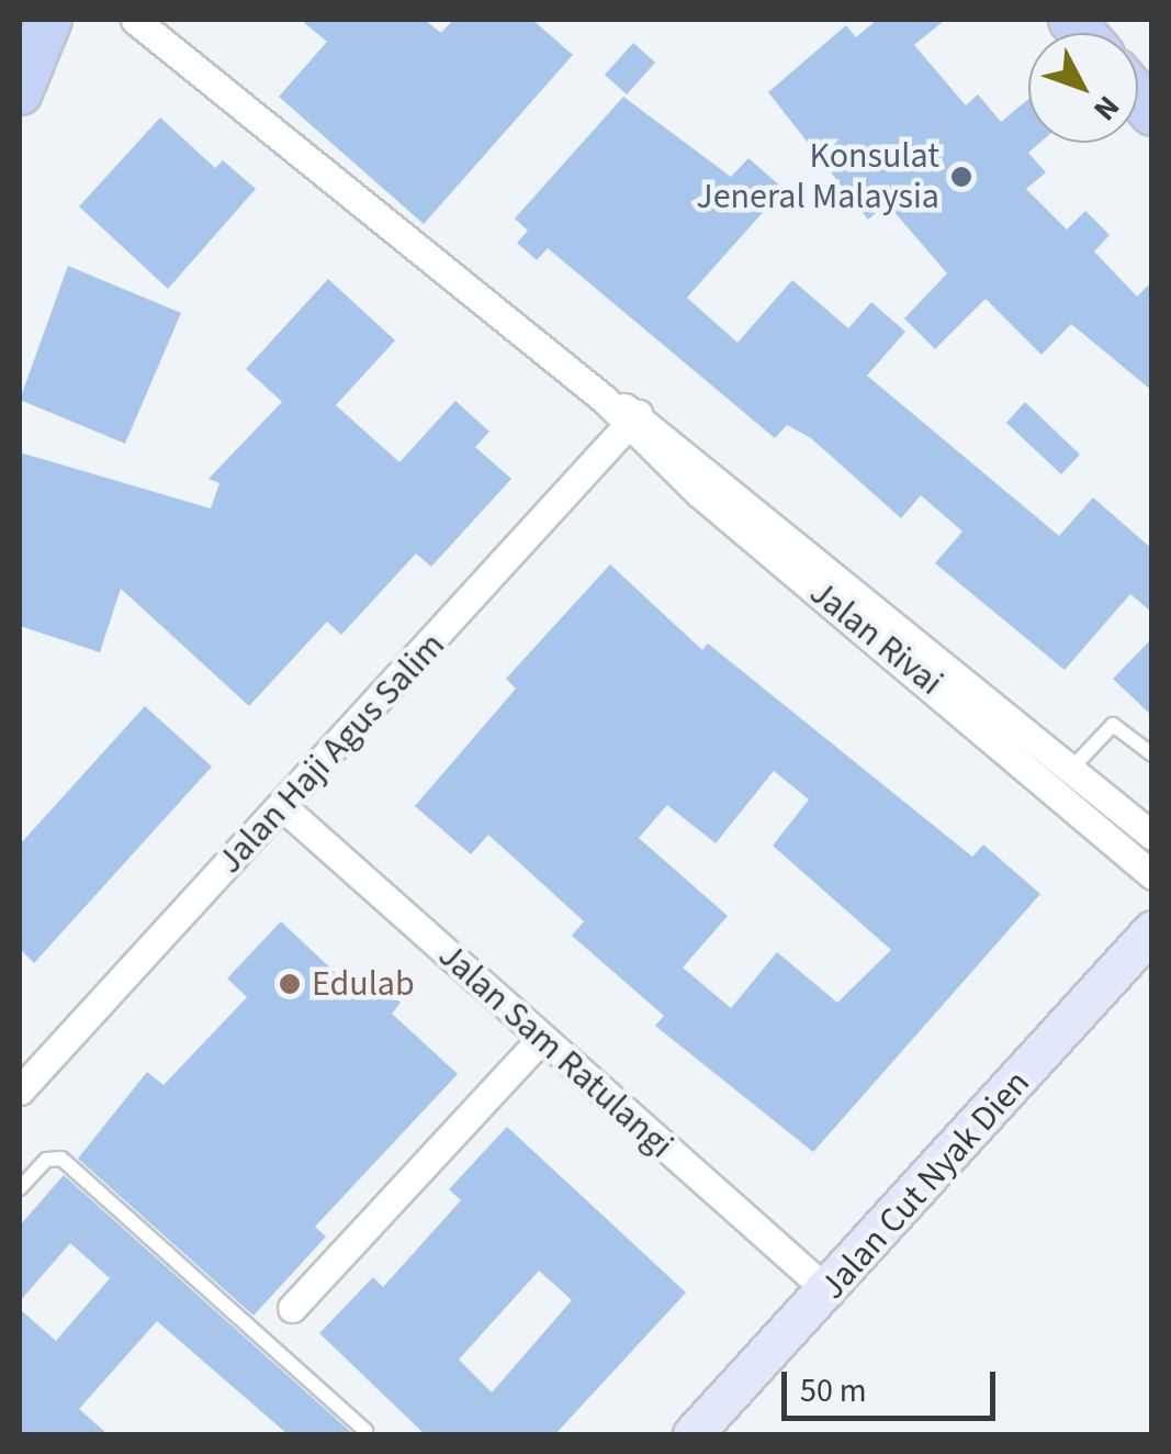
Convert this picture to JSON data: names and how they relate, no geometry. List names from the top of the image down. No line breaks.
{"streets":{"street":["Jalan Rivai","Jalan Haji Agus Salim","Jalan Sam Ratulangi","Jalan Cut Nyak Dien"]},"crossings":[["Jalan Rivai","Jalan Haji Agus Salim"],["Jalan Haji Agus Salim","Jalan Sam Ratulangi"],["Jalan Sam Ratulangi","Jalan Cut Nyak Dien"]],"places":["Konsulat Jeneral Malaysia","Edulab"],"scale_bar":"50 m","north":"bottom right"}
